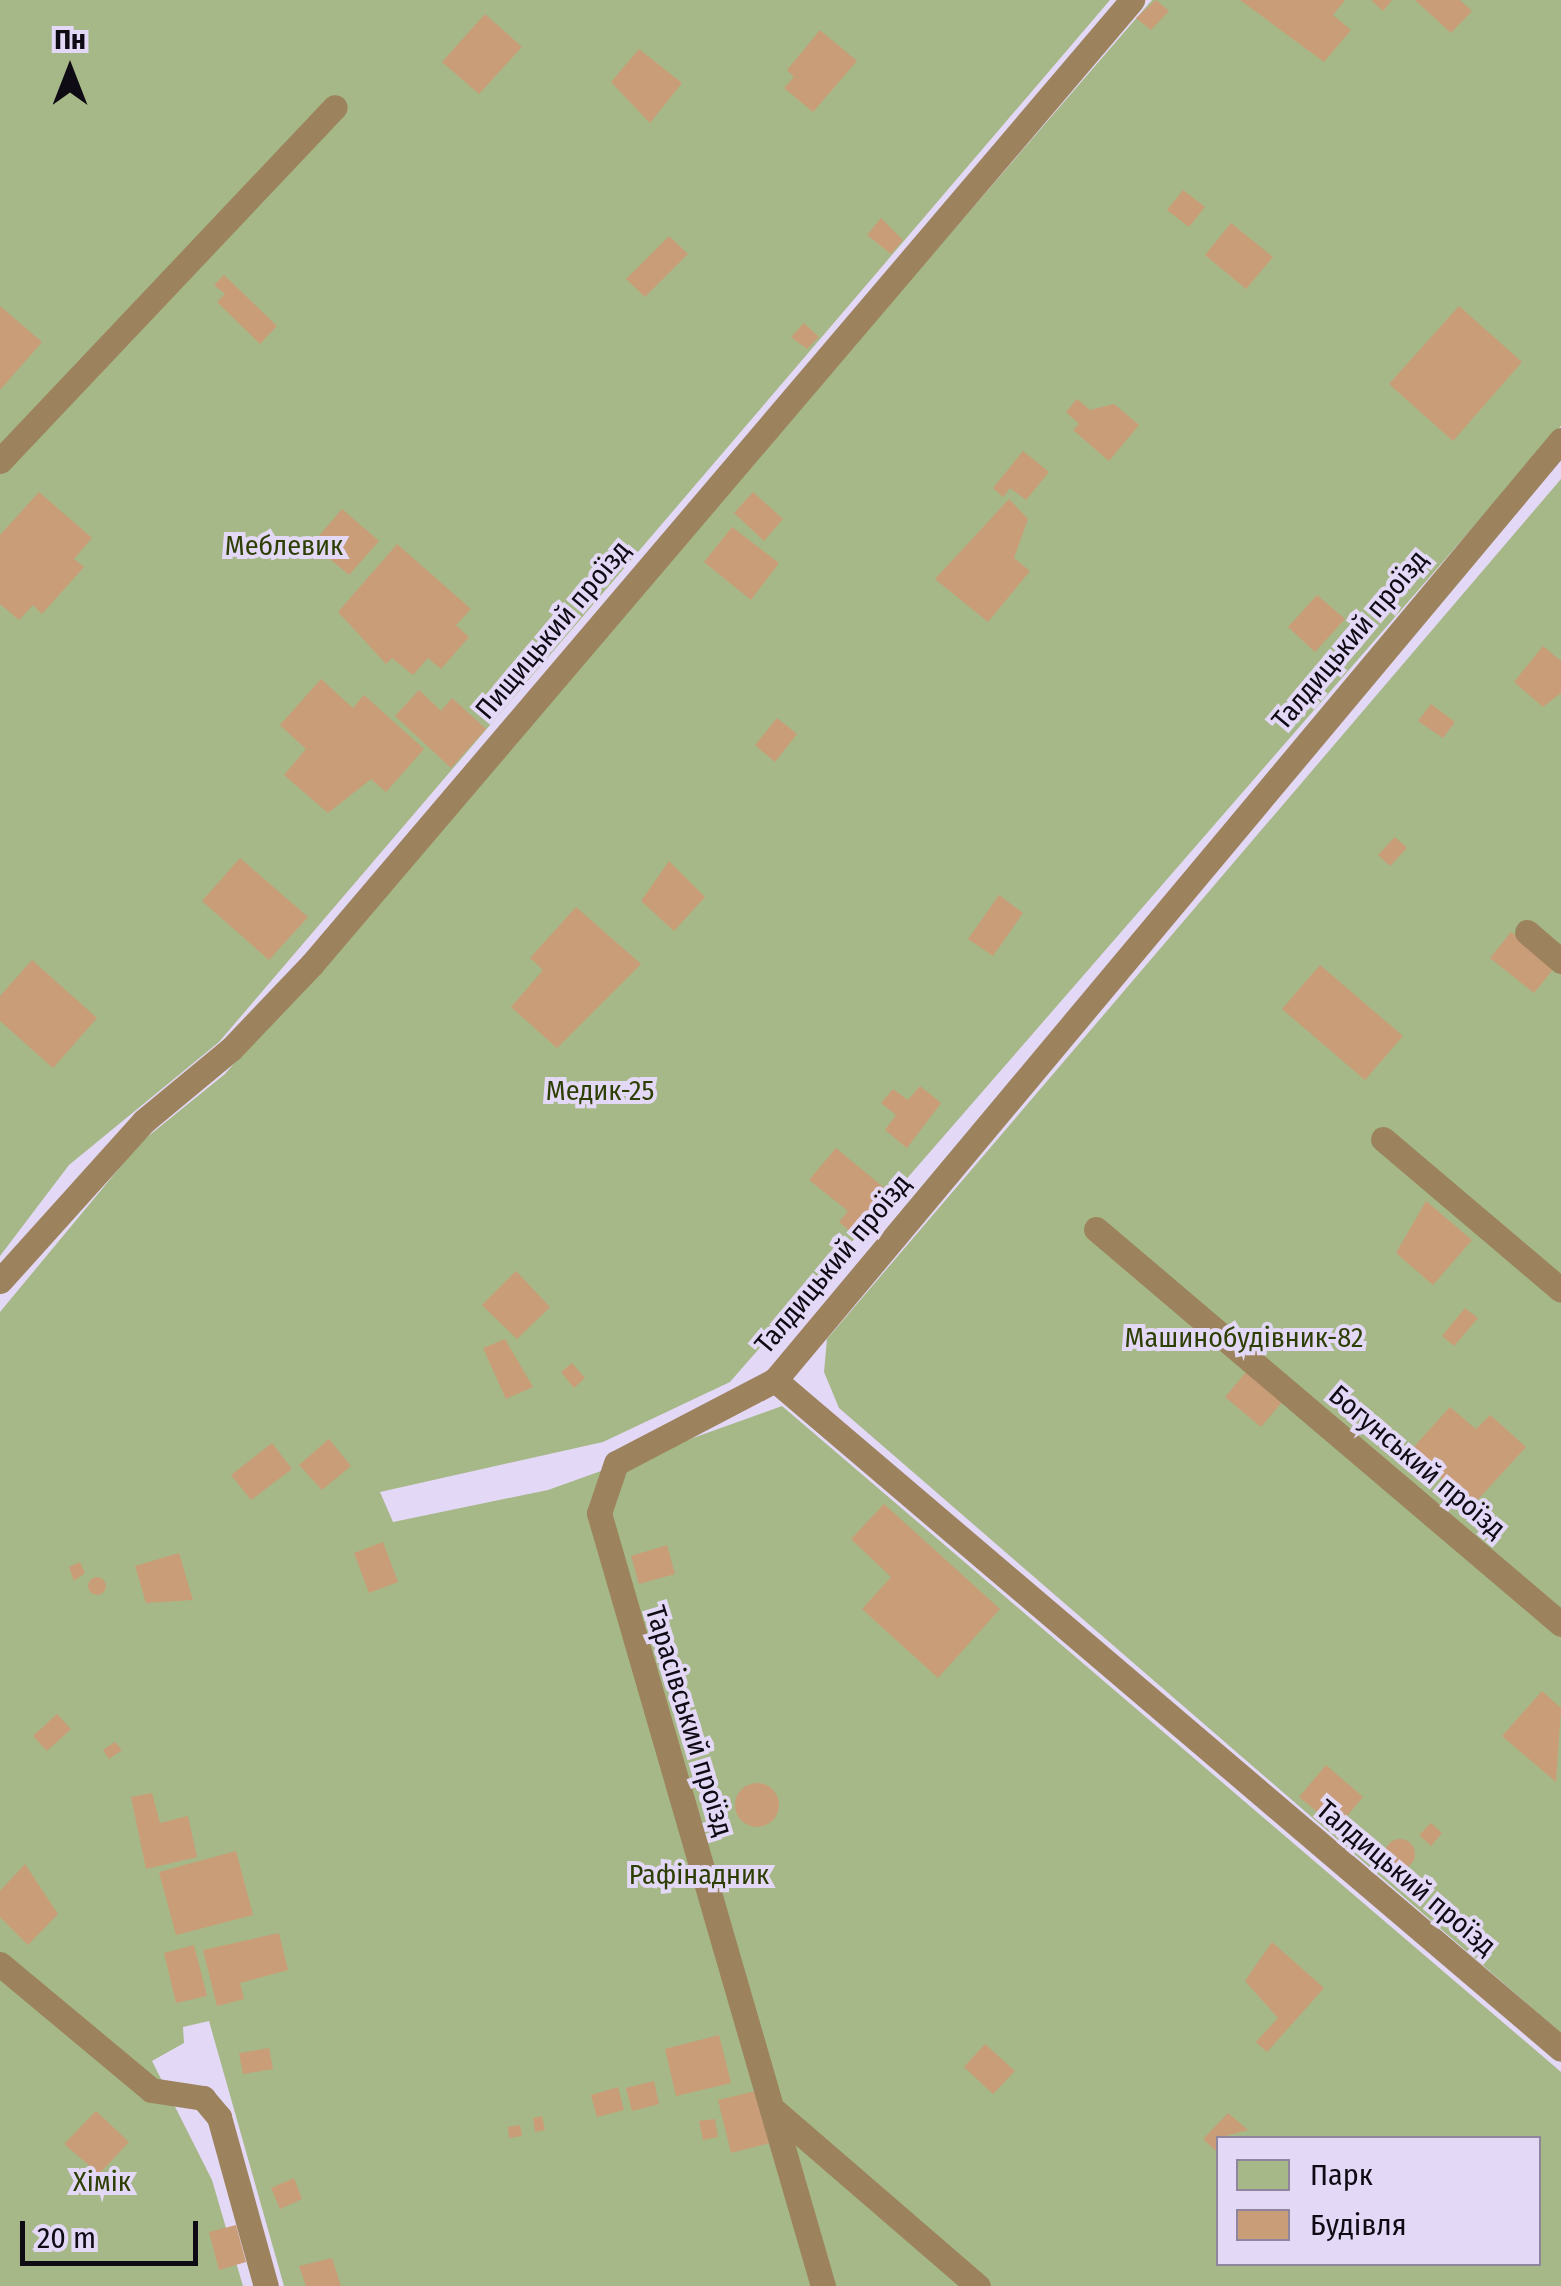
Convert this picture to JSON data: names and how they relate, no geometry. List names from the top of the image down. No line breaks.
{"streets":{"lane":["Пищицький проїзд","Талдицький проїзд","Богунський проїзд","Тарасівський проїзд"]},"crossings":[["Талдицький проїзд","Тарасівський проїзд"]],"parks":["Меблевик","Медик-25","Машинобудівник-82","Рафінадник","Хімік"],"legend":["Парк","Будівля"],"scale_bar":"20 m","north":"top"}
